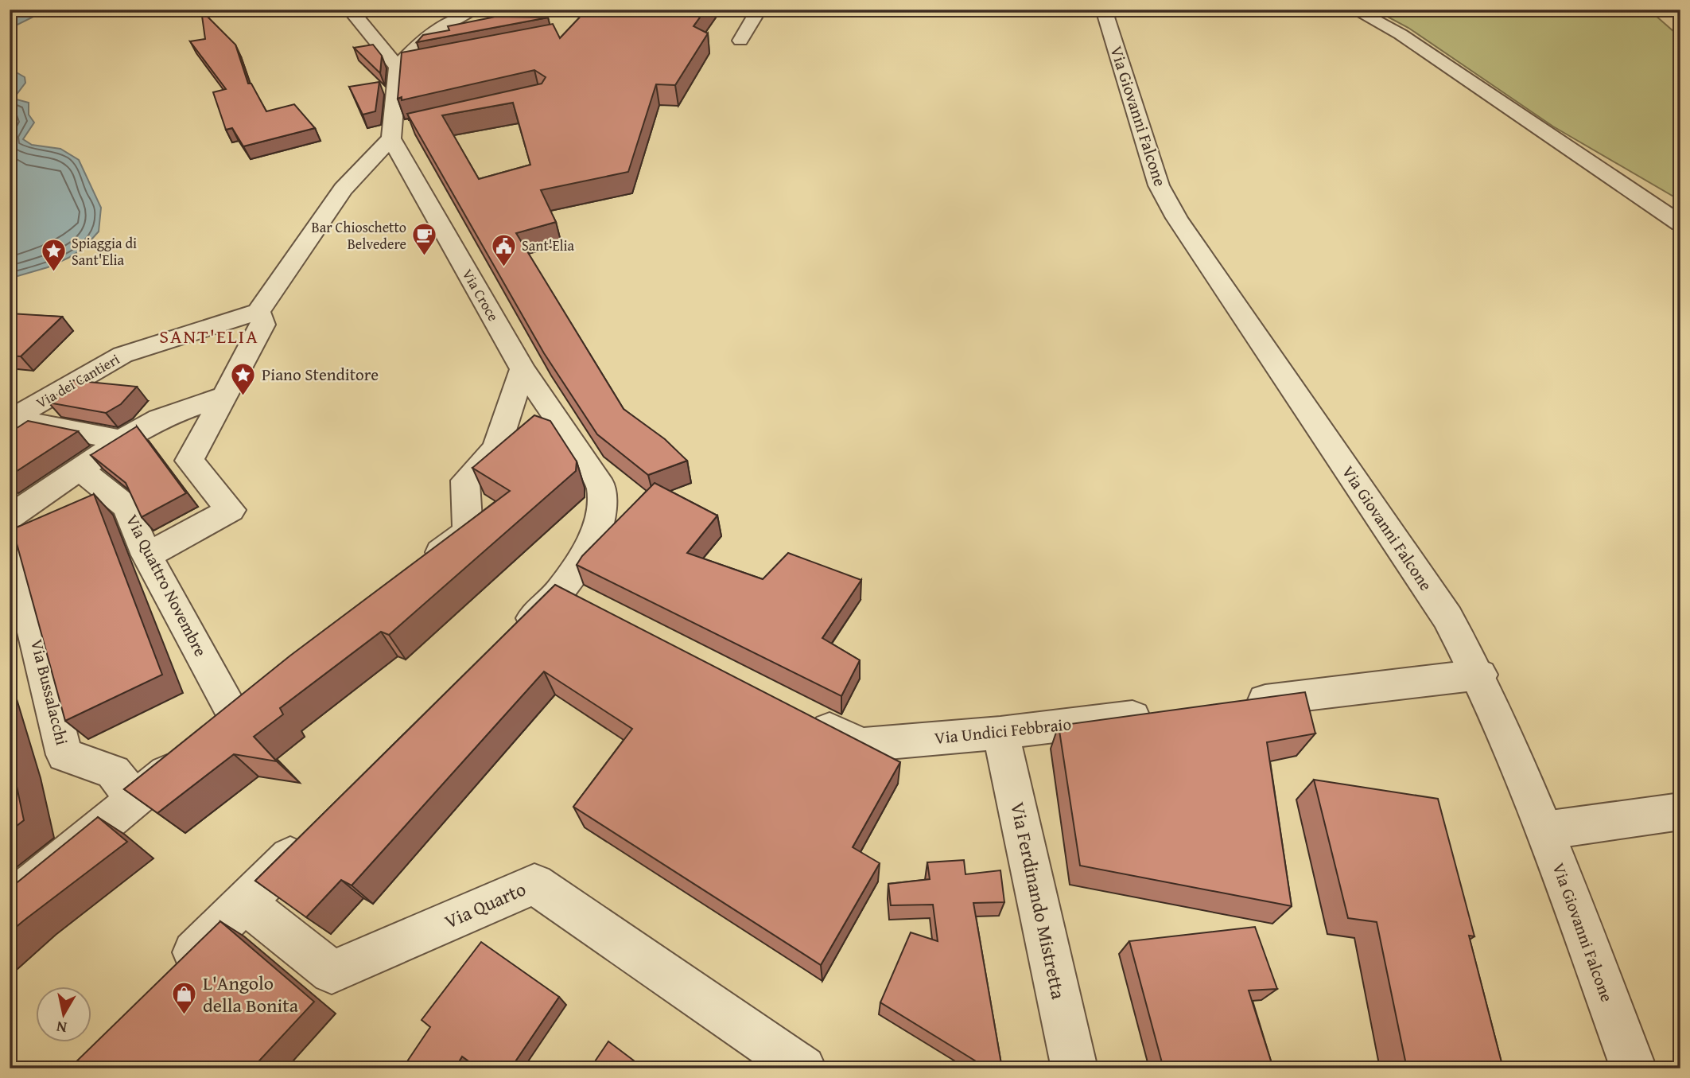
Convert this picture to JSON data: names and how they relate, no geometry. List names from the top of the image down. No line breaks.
{"streets":{"street":["Via Giovanni Falcone","Via Croce","Via dei Cantieri","Via Quattro Novembre","Via Bussalacchi","Via Undici Febbraio","Via Ferdinando Mistretta","Via Quarto"]},"crossings":[["Via Undici Febbraio","Via Ferdinando Mistretta"]],"districts":["SANT'ELIA"],"places":{"cafe":["Bar Chioschetto Belvedere"],"public building":["Sant'Elia"],"place":["Spiaggia di Sant'Elia","Piano Stenditore"],"shop":["L'Angolo della Bonita"]},"north":"bottom"}
